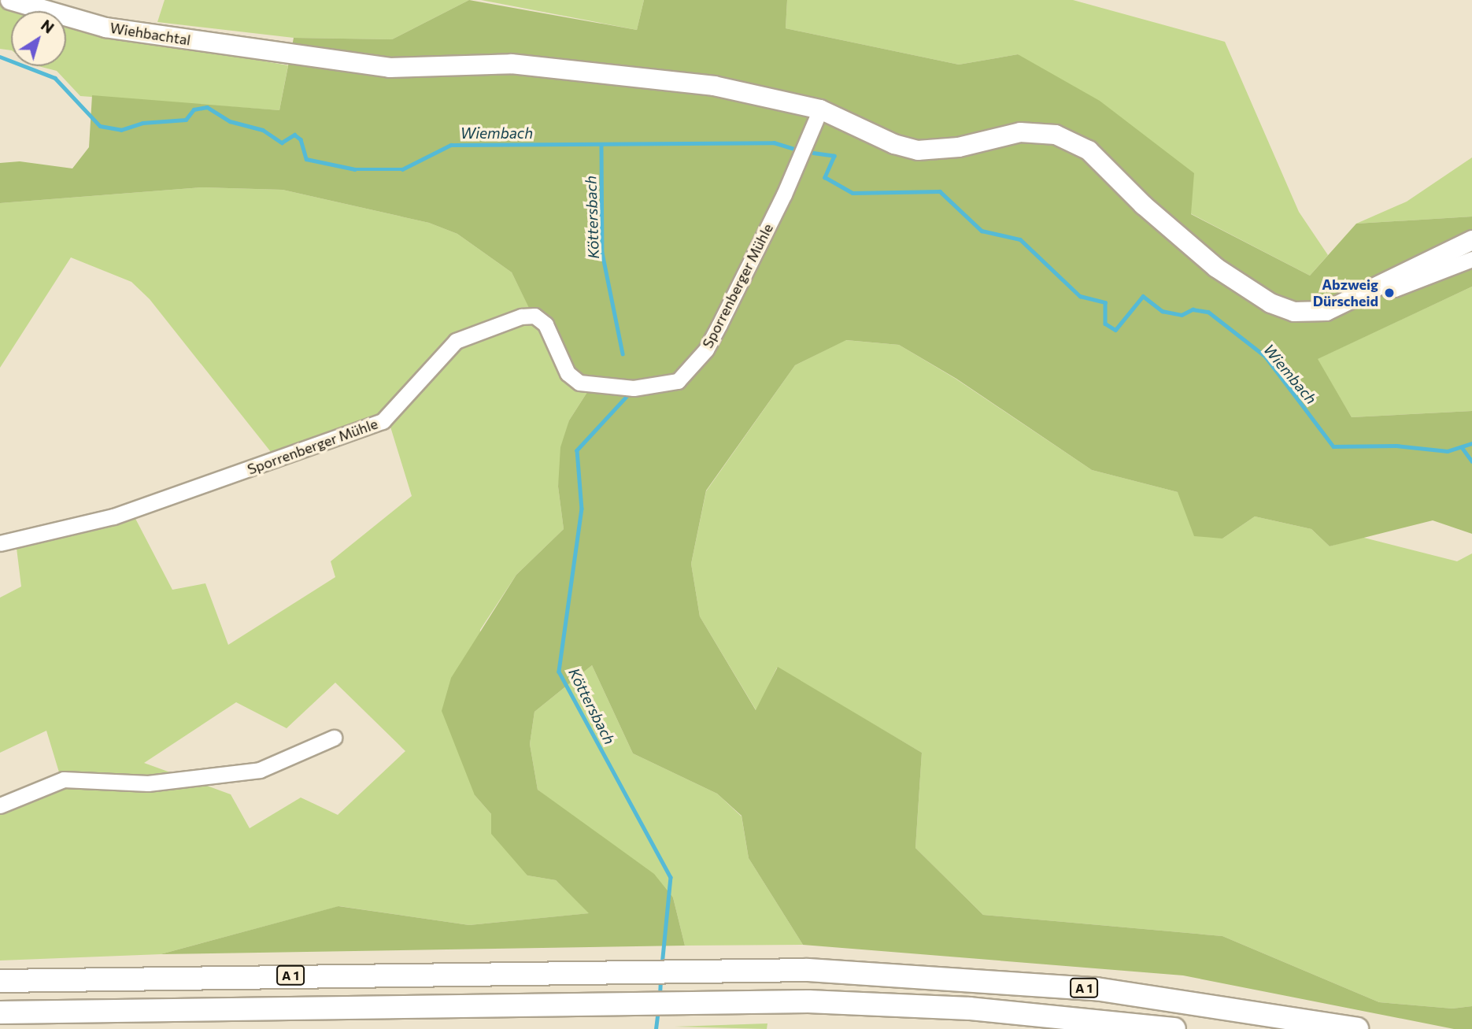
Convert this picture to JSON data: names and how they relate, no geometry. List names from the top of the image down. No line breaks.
{"streets":{"highway":["A 1"],"main road":["Wiehbachtal"],"street":["Sporrenberger Mühle"]},"crossings":[["Wiehbachtal","Sporrenberger Mühle"]],"water":["Wiembach","Köttersbach"],"places":["Abzweig Dürscheid"],"north":"top right"}
